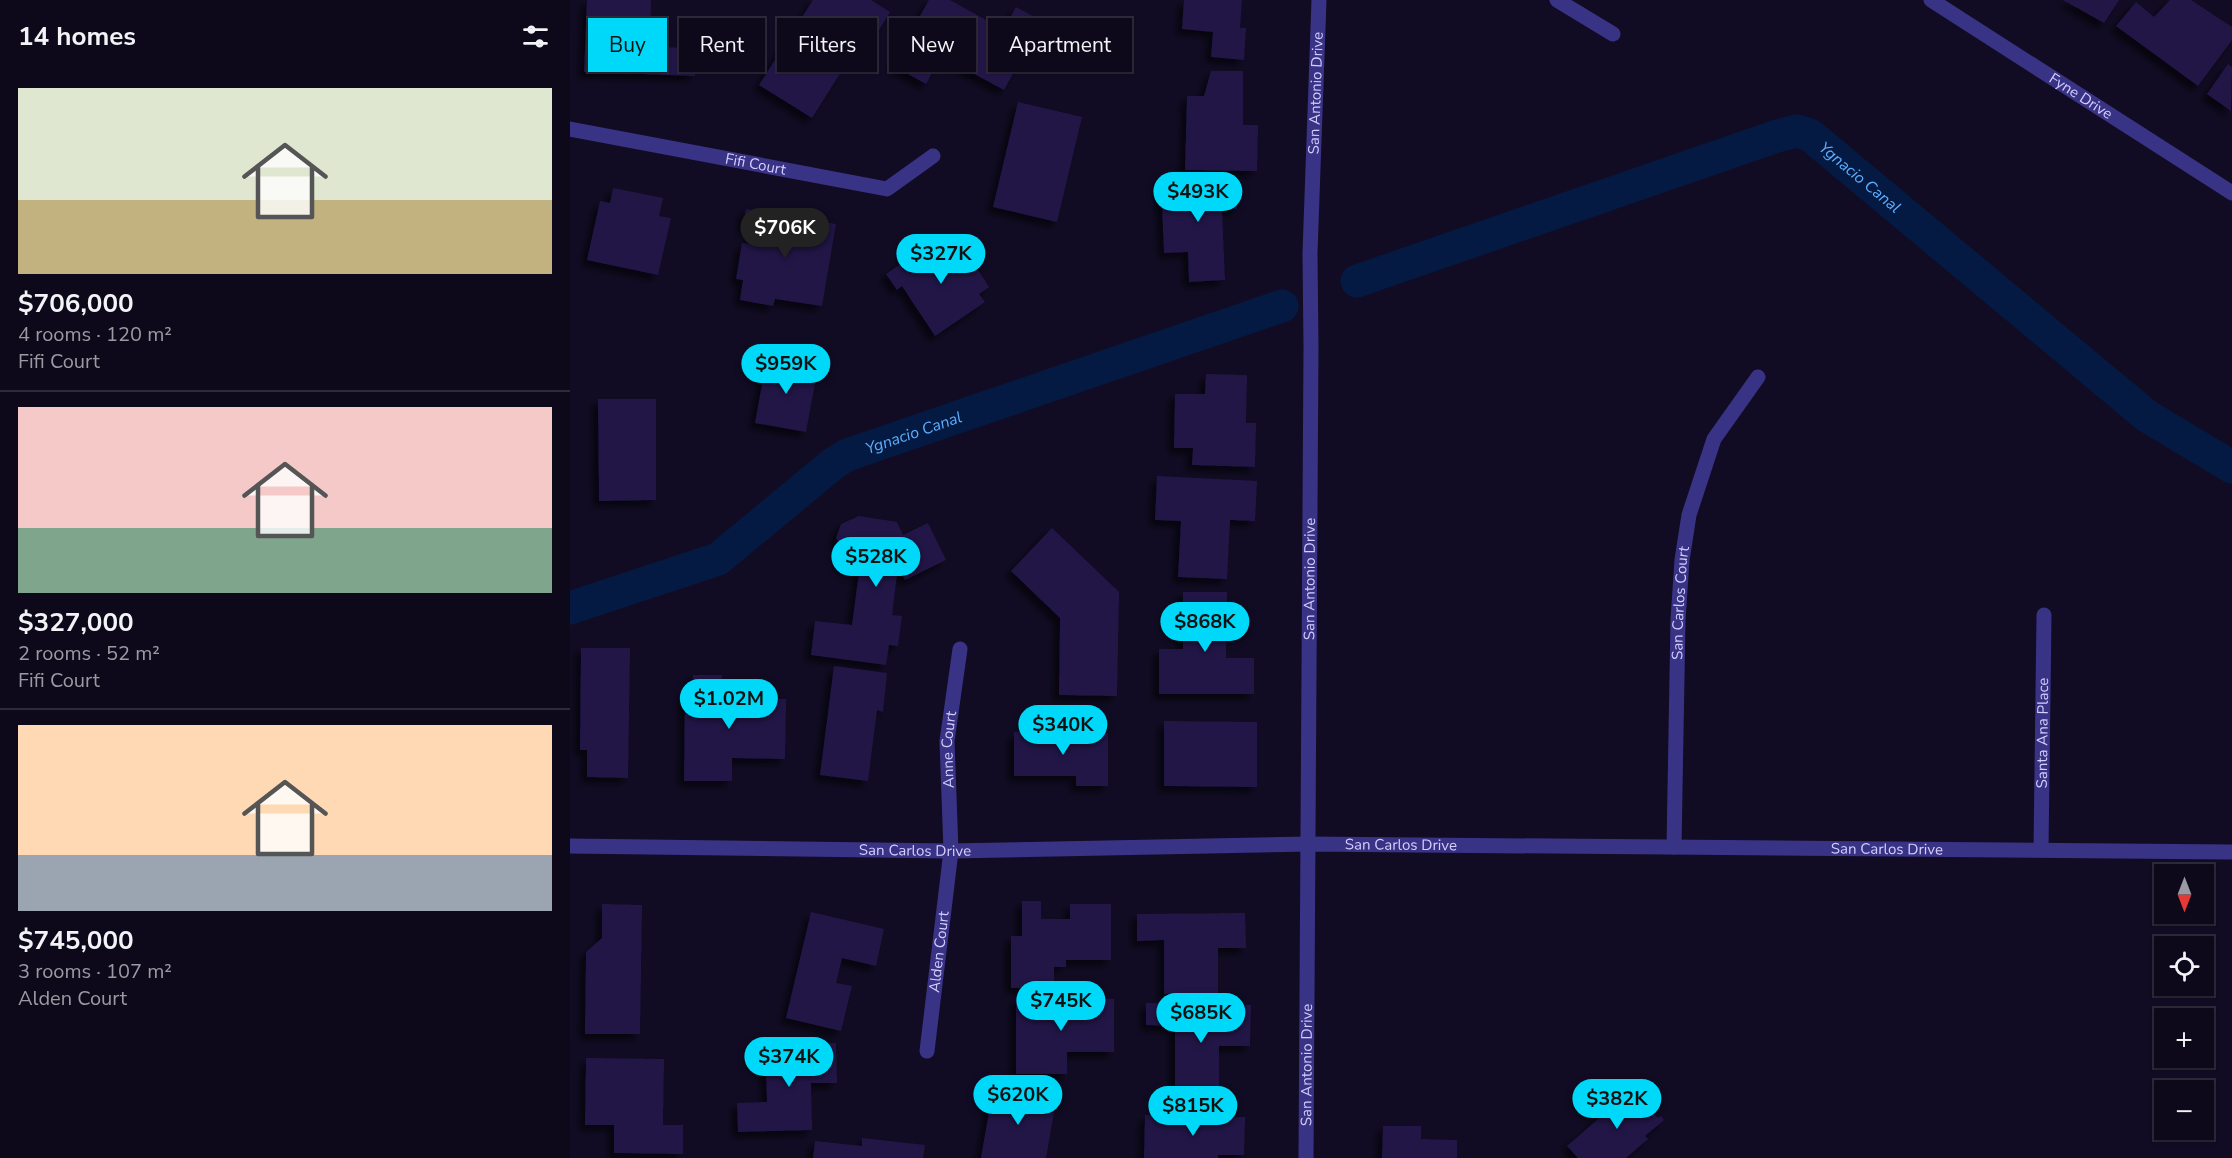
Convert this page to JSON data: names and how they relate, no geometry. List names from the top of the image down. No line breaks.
{"streets":{"street":["San Antonio Drive","Fyne Drive","Fifi Court","San Carlos Court","Santa Ana Place","Anne Court","San Carlos Drive","Alden Court"]},"crossings":[["San Antonio Drive","San Carlos Drive"],["San Carlos Court","San Carlos Drive"],["Santa Ana Place","San Carlos Drive"],["Anne Court","San Carlos Drive"],["Anne Court","Alden Court"],["San Carlos Drive","Alden Court"]],"water":["Ygnacio Canal"],"north":"bottom","page":{"heading":"14 homes","chip":["Buy","Rent","Filters","New","Apartment"],"list":[{"name":"$706,000","note":"4 rooms · 120 m² · Fifi Court"},{"name":"$327,000","note":"2 rooms · 52 m² · Fifi Court"},{"name":"$745,000","note":"3 rooms · 107 m² · Alden Court"}],"price":["$493K","$706K","$327K","$959K","$528K","$868K","$1.02M","$340K","$745K","$685K","$374K","$620K","$382K","$815K"],"map_buttons":["+","−"]}}
